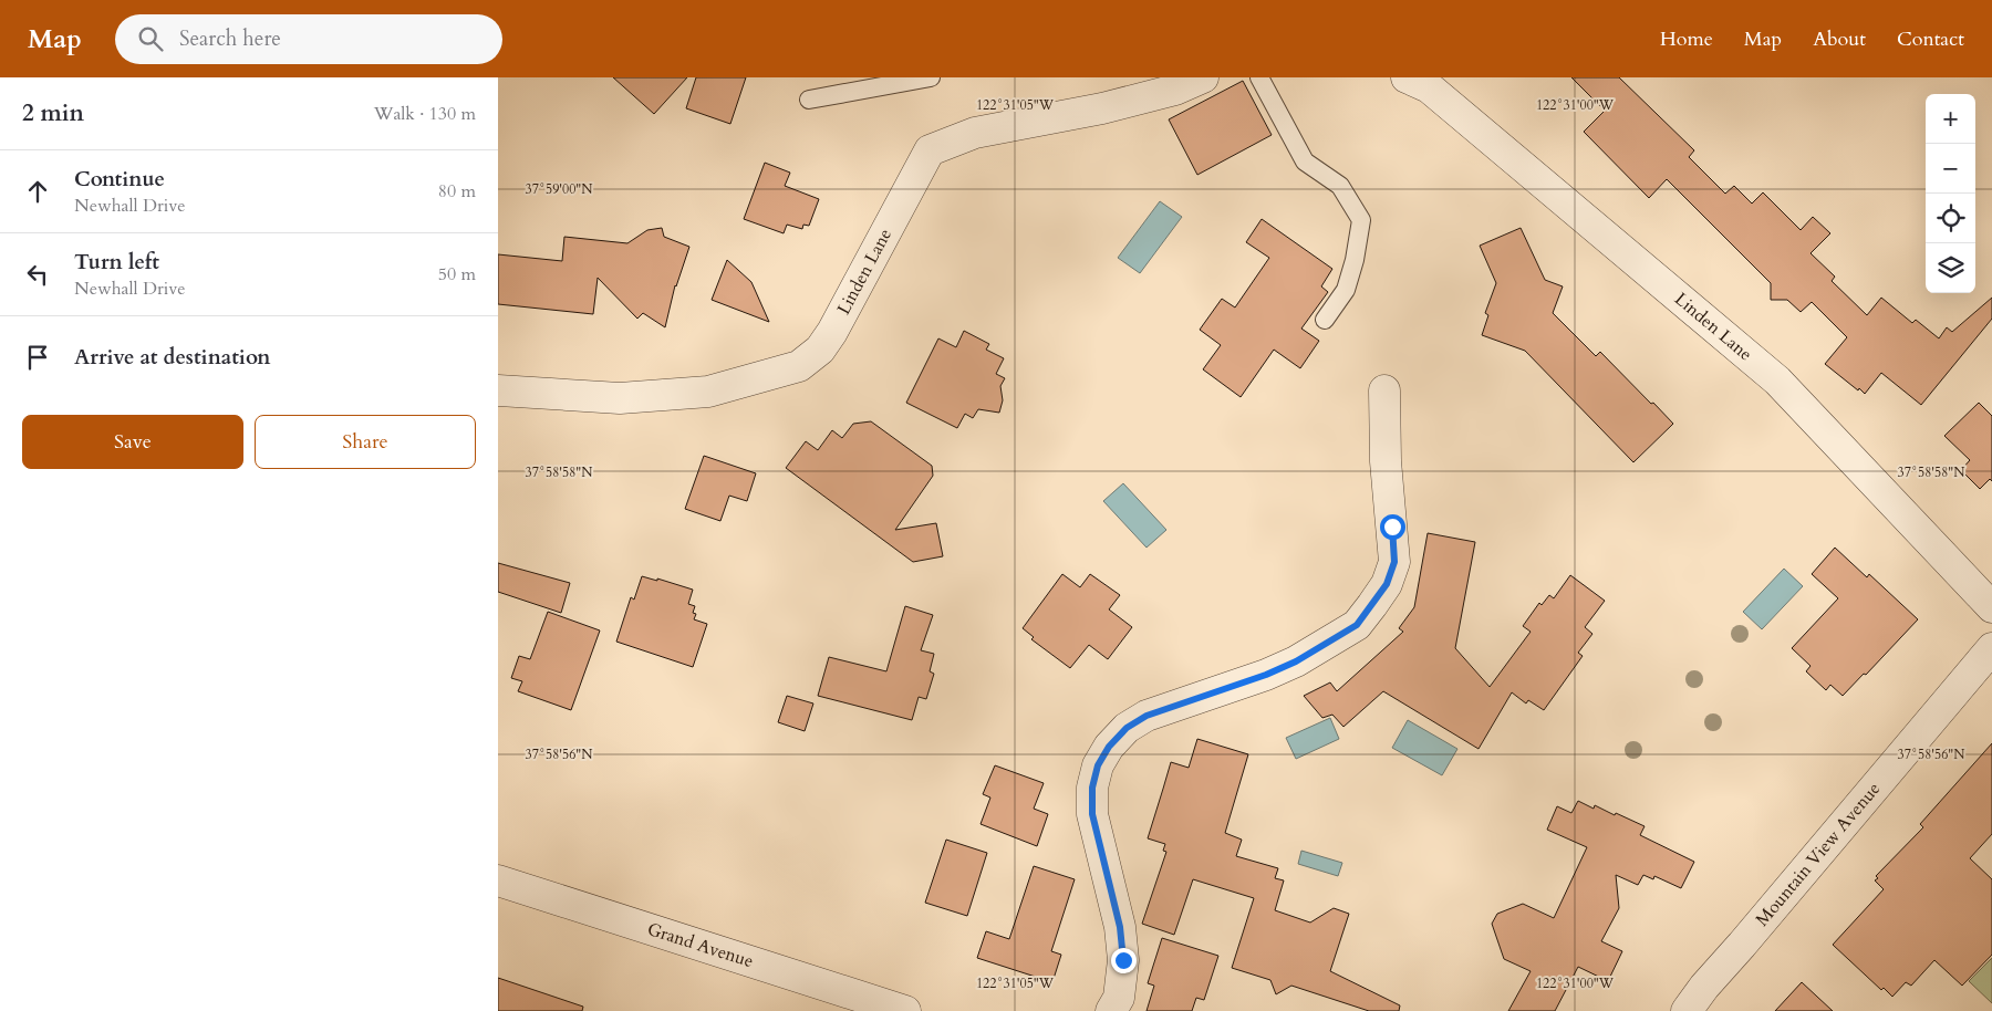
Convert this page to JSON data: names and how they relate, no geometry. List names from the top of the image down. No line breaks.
{"streets":{"street":["Linden Lane","Mountain View Avenue","Grand Avenue"]},"page":{"header":"Map","search":"Search here","nav":["Home","Map","About","Contact"],"heading":["2 min","Walk · 130 m"],"map_buttons":["+","−"],"list":[["Continue","Newhall Drive","80 m"],["Turn left","Newhall Drive","50 m"],"Arrive at destination"],"buttons":["Save","Share"]},"coordinates":["122°31'05\"W","122°31'00\"W","37°59'00\"N","37°58'58\"N","37°58'56\"N"]}
